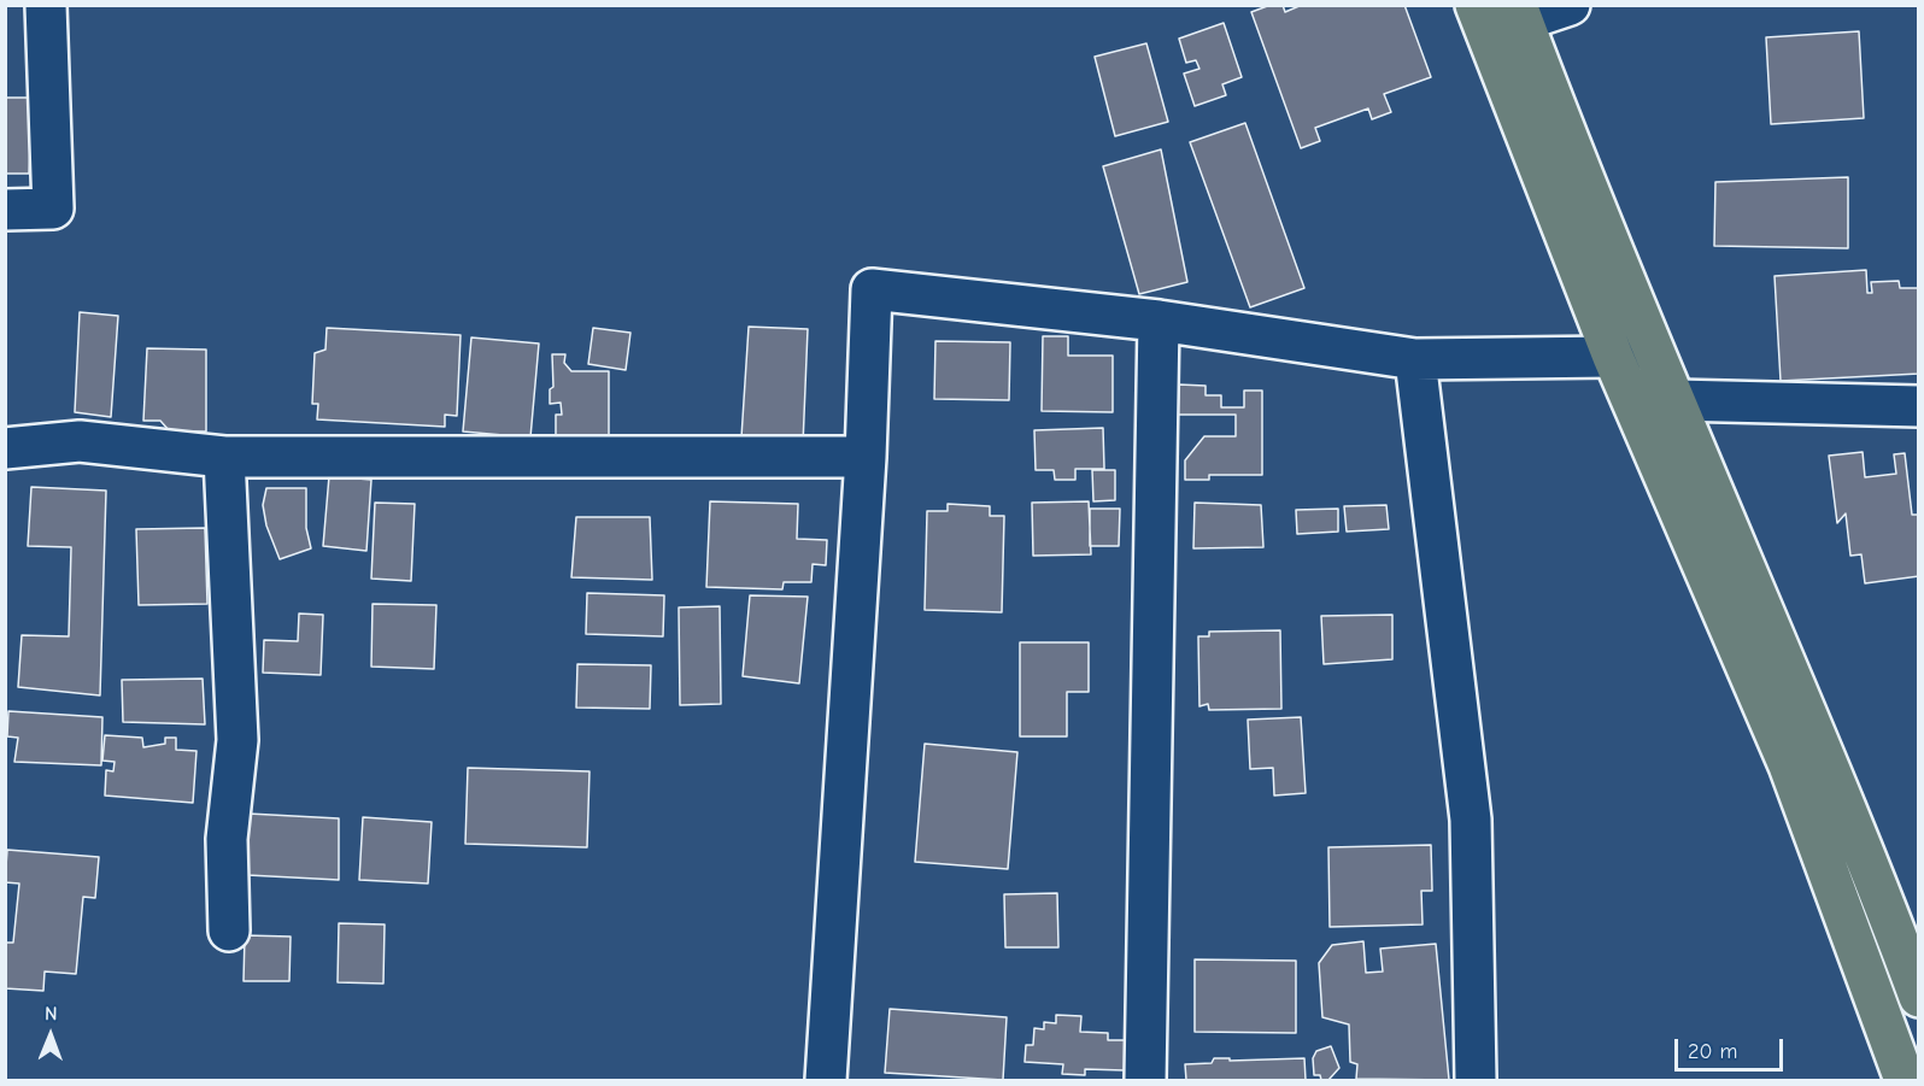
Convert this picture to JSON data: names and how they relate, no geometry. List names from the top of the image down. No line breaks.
{"scale_bar":"20 m","north":"top"}
